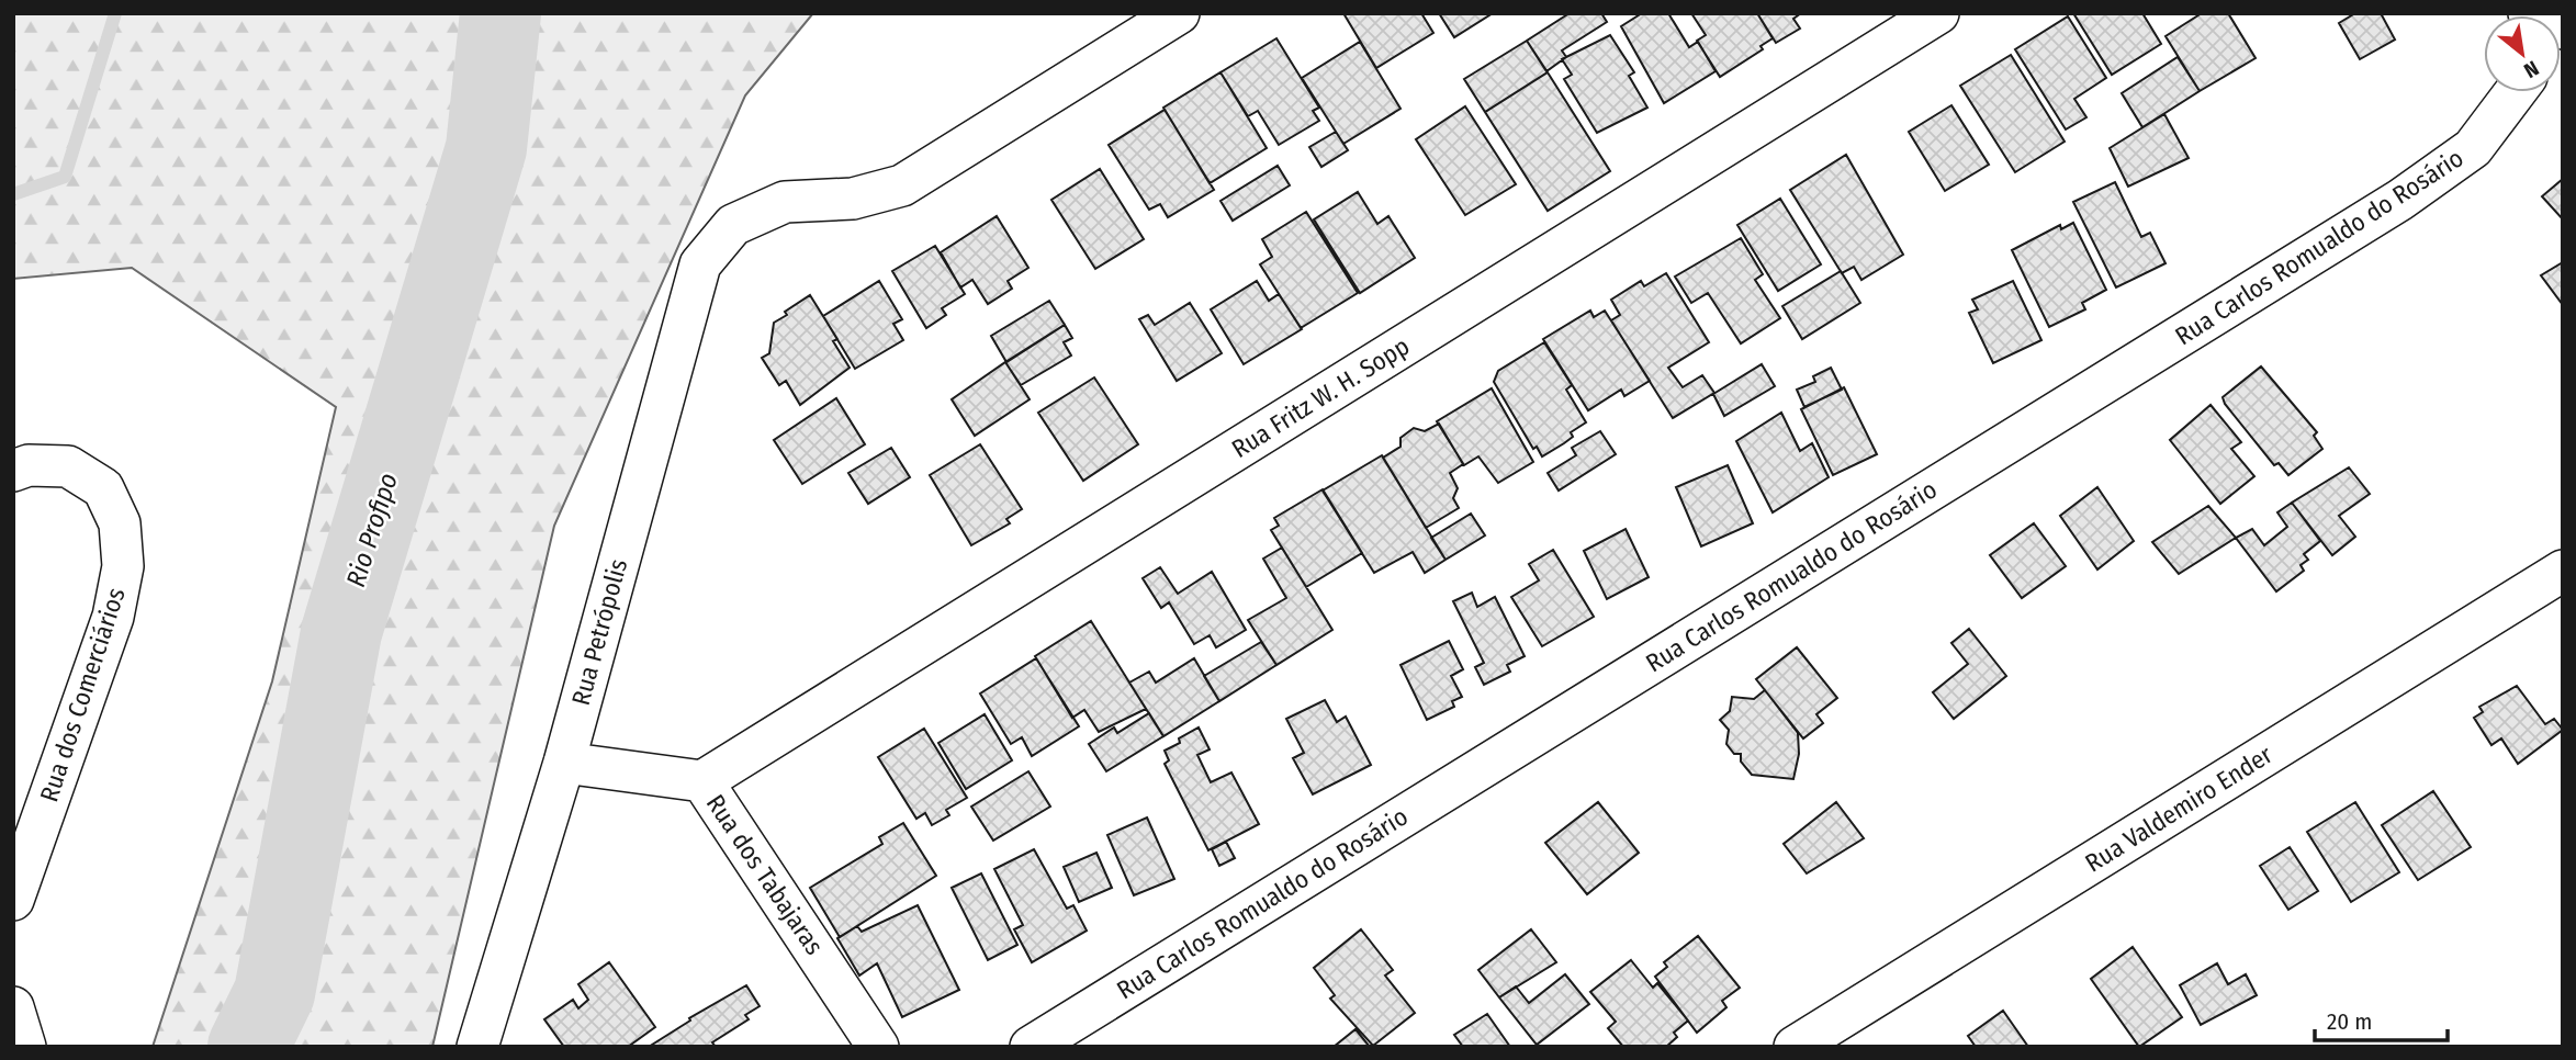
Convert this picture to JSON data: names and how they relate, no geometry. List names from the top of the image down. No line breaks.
{"streets":{"street":["Rua Carlos Romualdo do Rosário","Rua Fritz W. H. Sopp","Rua Petrópolis","Rua dos Comerciários","Rua Valdemiro Ender","Rua dos Tabajaras"]},"crossings":[["Rua Fritz W. H. Sopp","Rua dos Tabajaras"],["Rua Petrópolis","Rua dos Tabajaras"]],"water":["Rio Profipo"],"scale_bar":"20 m","north":"bottom right"}
